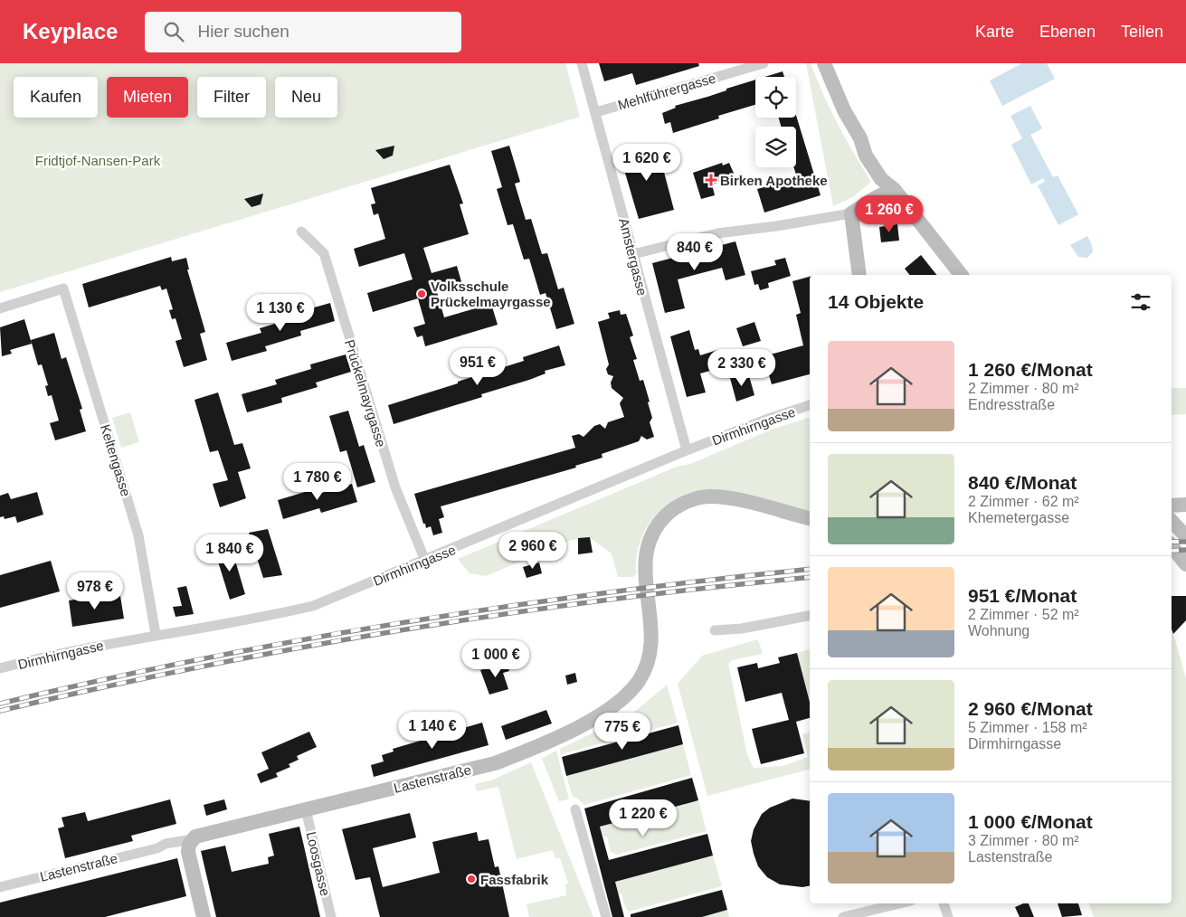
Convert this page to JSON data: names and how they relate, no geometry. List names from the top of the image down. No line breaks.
{"streets":{"street":["Mehlführergasse","Amstergasse","Prückelmayrgasse","Dirmhirngasse","Keltengasse","Lastenstraße","Loosgasse"]},"crossings":[["Mehlführergasse","Amstergasse"],["Amstergasse","Dirmhirngasse"],["Prückelmayrgasse","Dirmhirngasse"],["Dirmhirngasse","Keltengasse"],["Lastenstraße","Loosgasse"]],"parks":["Fridtjof-Nansen-Park"],"places":{"health":["Birken Apotheke"],"other":["Volksschule Prückelmayrgasse","Fassfabrik"]},"page":{"header":"Keyplace","search":"Hier suchen","nav":["Karte","Ebenen","Teilen"],"chip":["Kaufen","Mieten","Filter","Neu"],"price":["1 620 €","1 260 €","840 €","1 130 €","951 €","2 330 €","1 780 €","2 960 €","1 840 €","978 €","1 000 €","1 140 €","775 €","1 220 €"],"heading":"14 Objekte","list":[{"name":"1 260 €/Monat","note":"2 Zimmer · 80 m² · Endresstraße"},{"name":"840 €/Monat","note":"2 Zimmer · 62 m² · Khemetergasse"},{"name":"951 €/Monat","note":"2 Zimmer · 52 m² · Wohnung"},{"name":"2 960 €/Monat","note":"5 Zimmer · 158 m² · Dirmhirngasse"},{"name":"1 000 €/Monat","note":"3 Zimmer · 80 m² · Lastenstraße"}]}}
